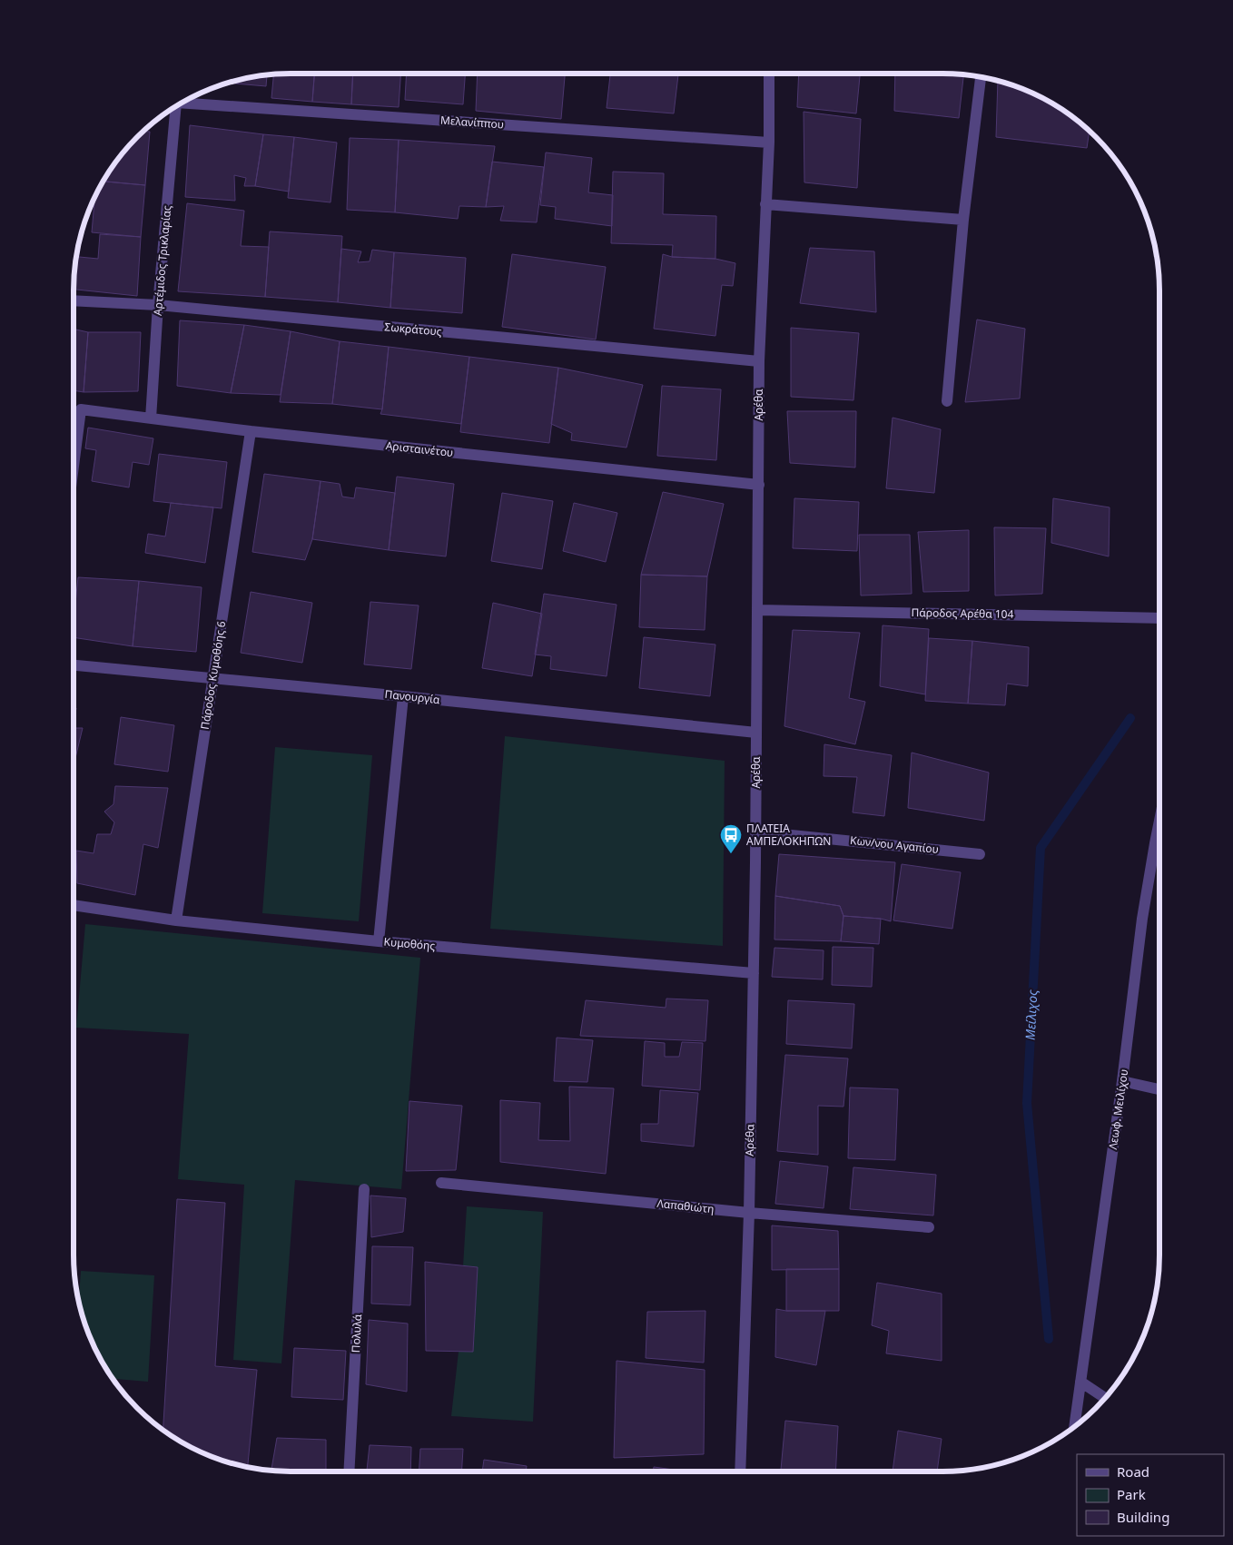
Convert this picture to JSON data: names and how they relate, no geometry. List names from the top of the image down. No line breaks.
{"streets":{"street":["Μελανίππου","Αρτέμιδος Τρικλαρίας","Σωκράτους","Αρέθα","Αρισταινέτου","Πάροδος Αρέθα 104","Πάροδος Κυμοθόης 6","Πανουργία","Κων/νου Αγαπίου","Κυμοθόης","Λεωφ. Μειλίχου","Λαπαθιώτη","Πολυλά"]},"crossings":[["Μελανίππου","Αρέθα"],["Αρτέμιδος Τρικλαρίας","Σωκράτους"],["Αρτέμιδος Τρικλαρίας","Αρισταινέτου"],["Σωκράτους","Αρέθα"],["Αρέθα","Αρισταινέτου"],["Αρέθα","Πάροδος Αρέθα 104"],["Αρέθα","Πανουργία"],["Αρέθα","Κων/νου Αγαπίου"],["Αρέθα","Κυμοθόης"],["Αρέθα","Λαπαθιώτη"],["Αρισταινέτου","Πάροδος Κυμοθόης 6"],["Πάροδος Κυμοθόης 6","Πανουργία"],["Πάροδος Κυμοθόης 6","Κυμοθόης"]],"water":["Μείλιχος"],"places":{"bus stop":["ΠΛΑΤΕΙΑ ΑΜΠΕΛΟΚΗΠΩΝ"]},"legend":["Road","Park","Building"]}
